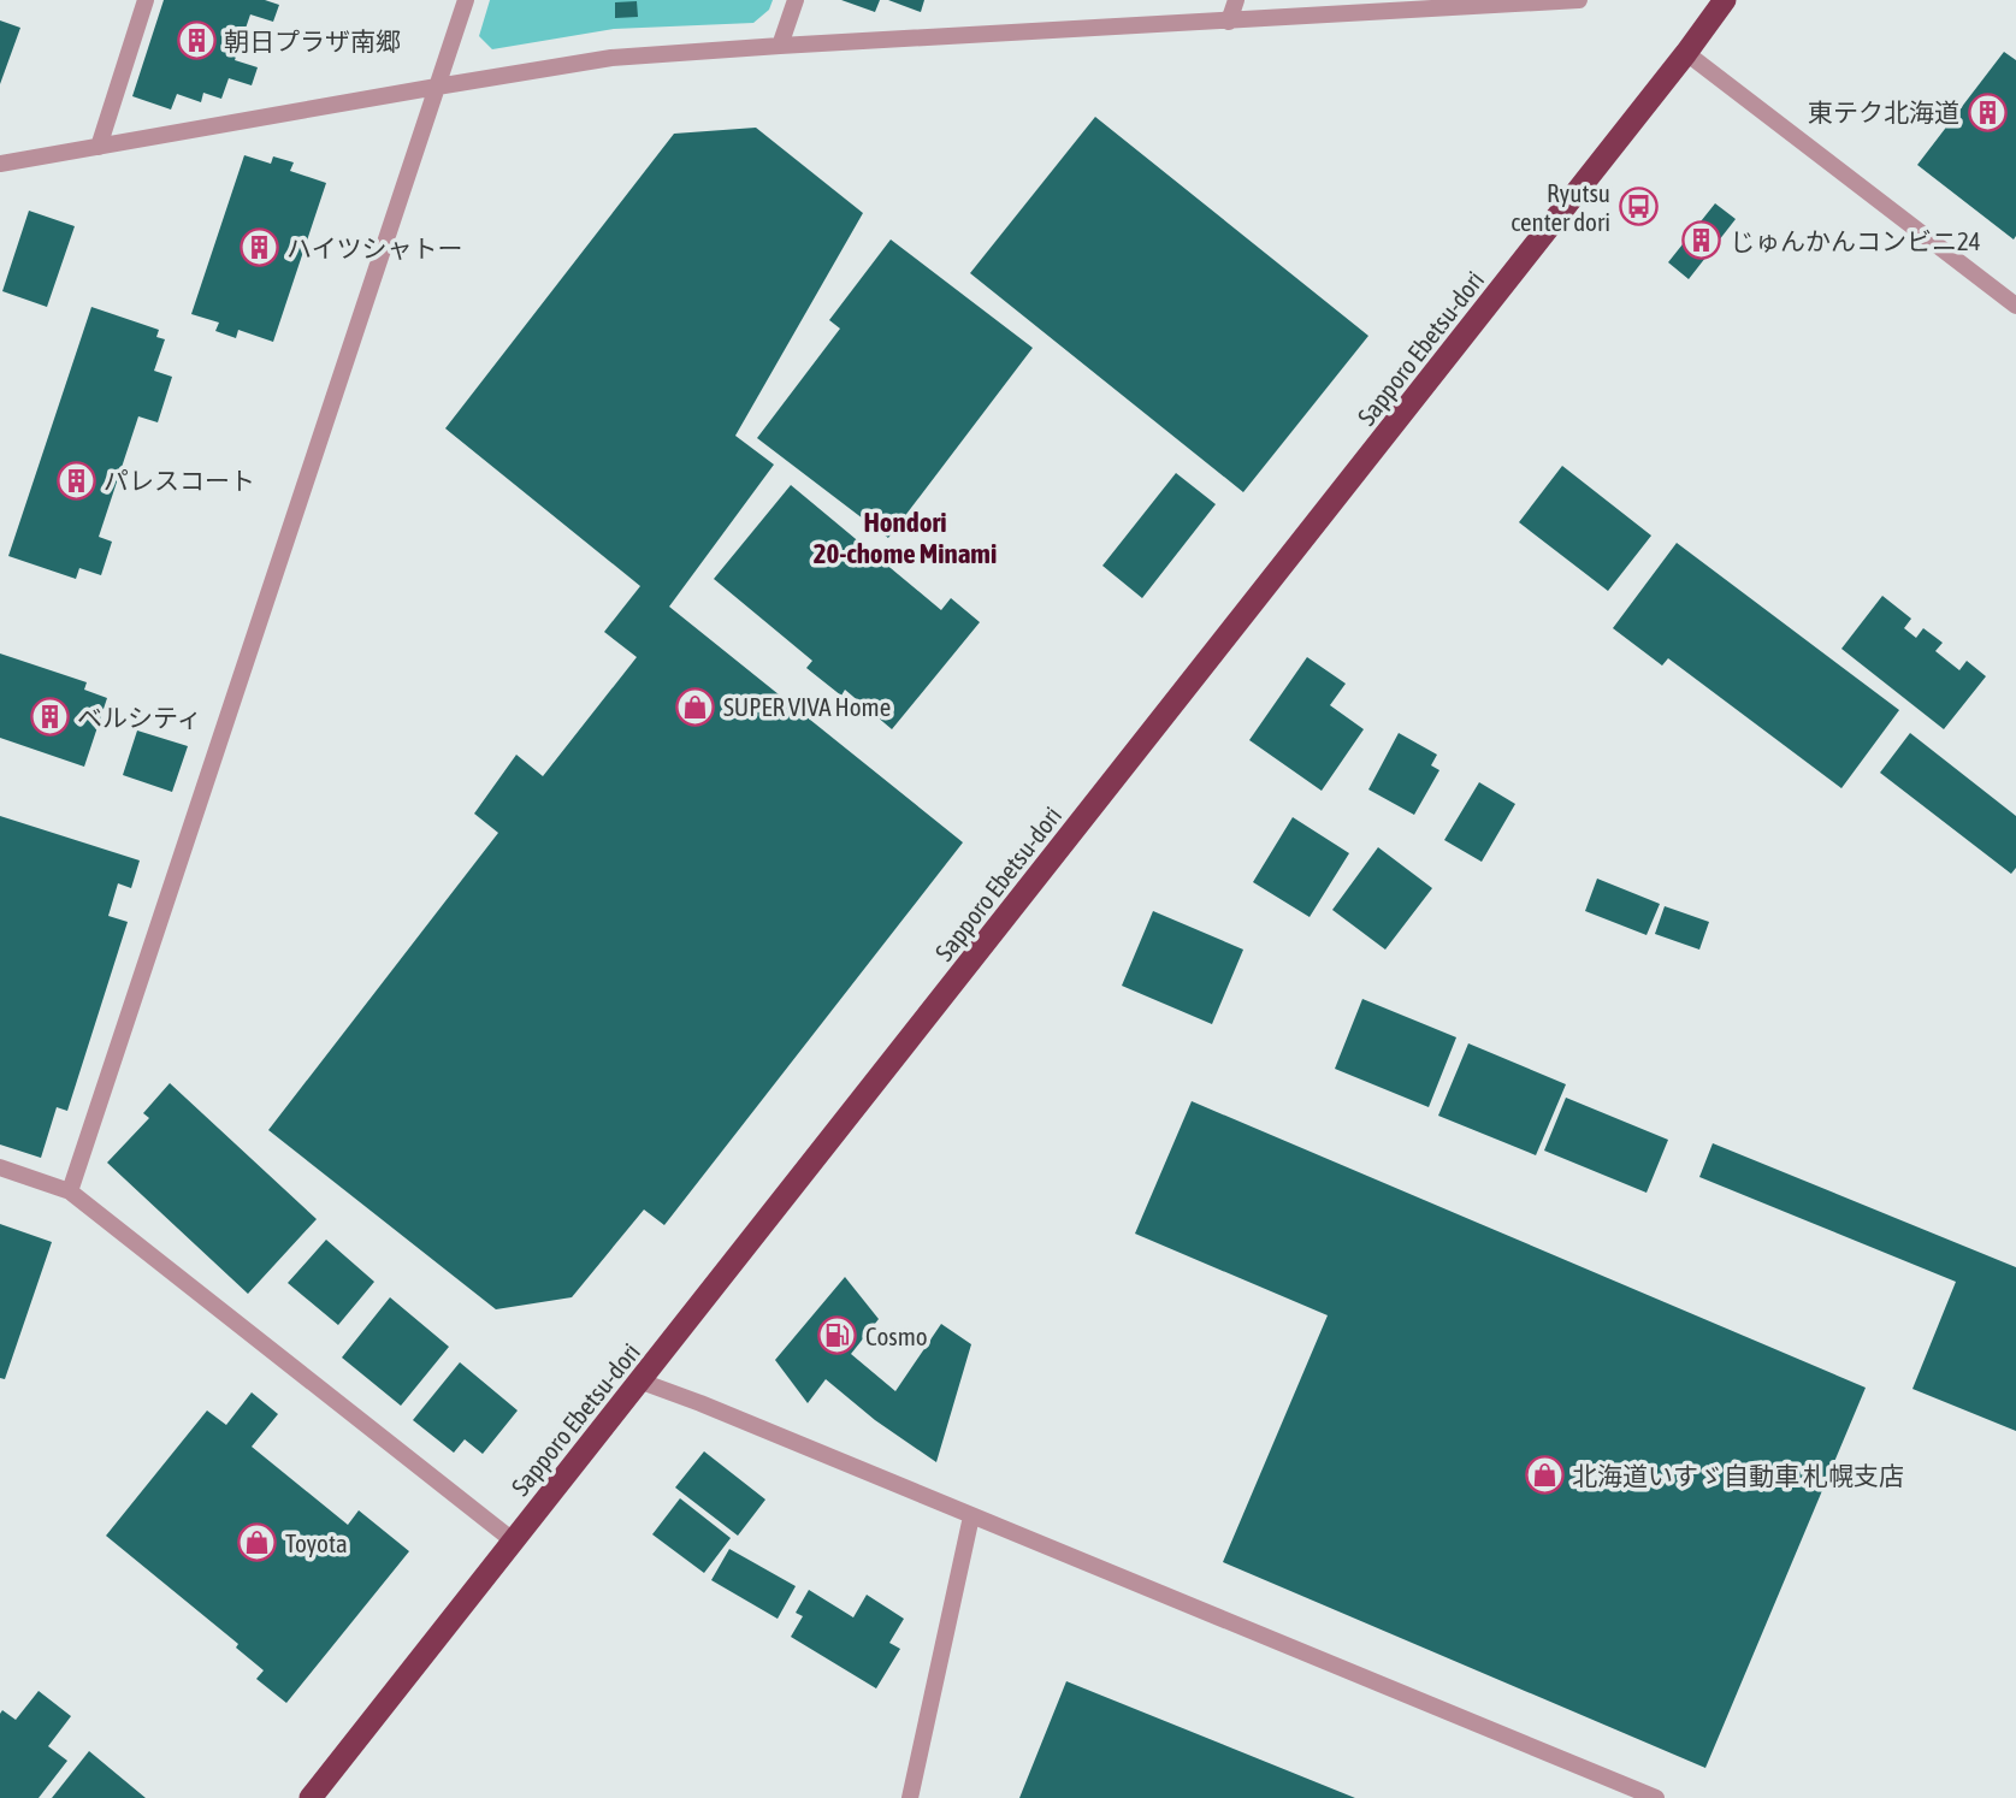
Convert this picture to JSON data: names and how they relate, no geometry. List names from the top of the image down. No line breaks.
{"streets":{"highway":["Sapporo Ebetsu-dori"]},"districts":["Hondori 20-chome Minami"],"places":{"building":["朝日プラザ南郷","東テク北海道","じゅんかんコンビニ24","ハイツシャトー","パレスコート","ベルシティ"],"bus stop":["Ryutsu center dori"],"shop":["SUPER VIVA Home","北海道いすゞ自動車 札幌支店","Toyota"],"fuel station":["Cosmo"]}}
